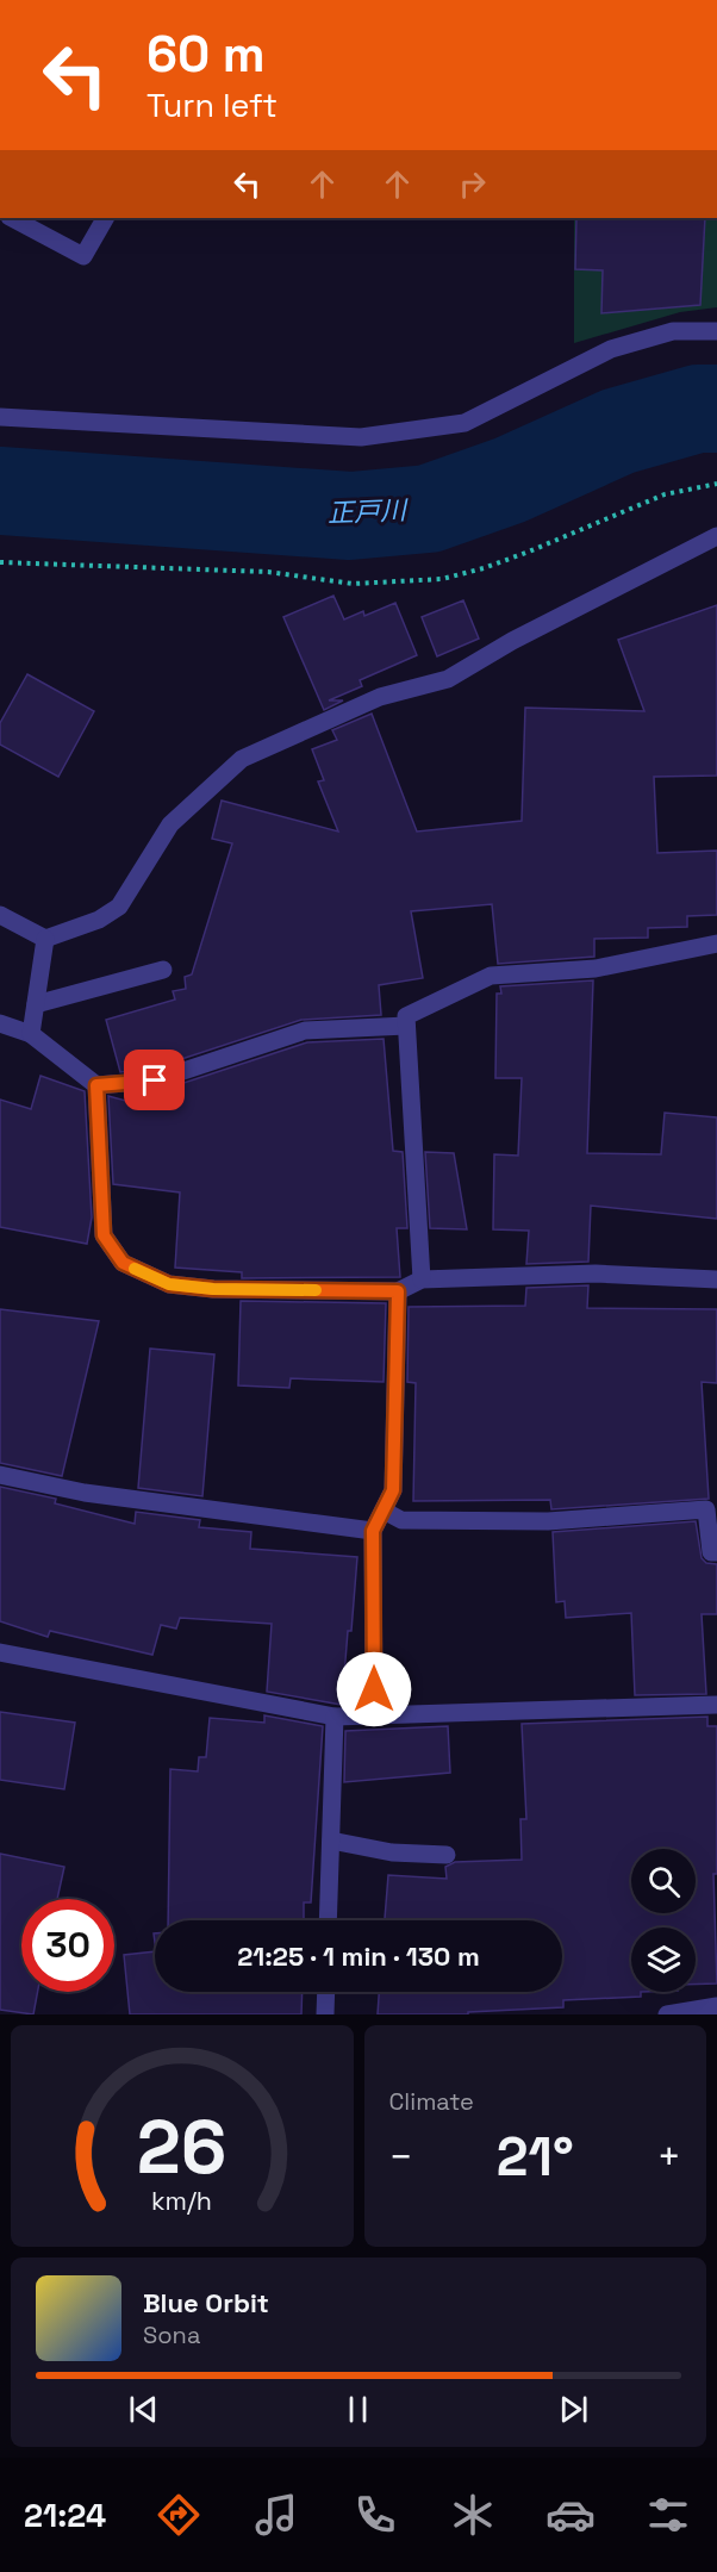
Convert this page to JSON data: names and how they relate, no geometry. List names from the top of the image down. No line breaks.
{"water":["正戸川"],"page":{"turn":["60 m","Turn left"],"limit":"30","trip":"21:25 · 1 min · 130 m","tile":"Climate","heat":["−","21°","+"],"song":["Blue Orbit","Sona"],"tabs":"21:24","gauge":["26","km/h"]}}
